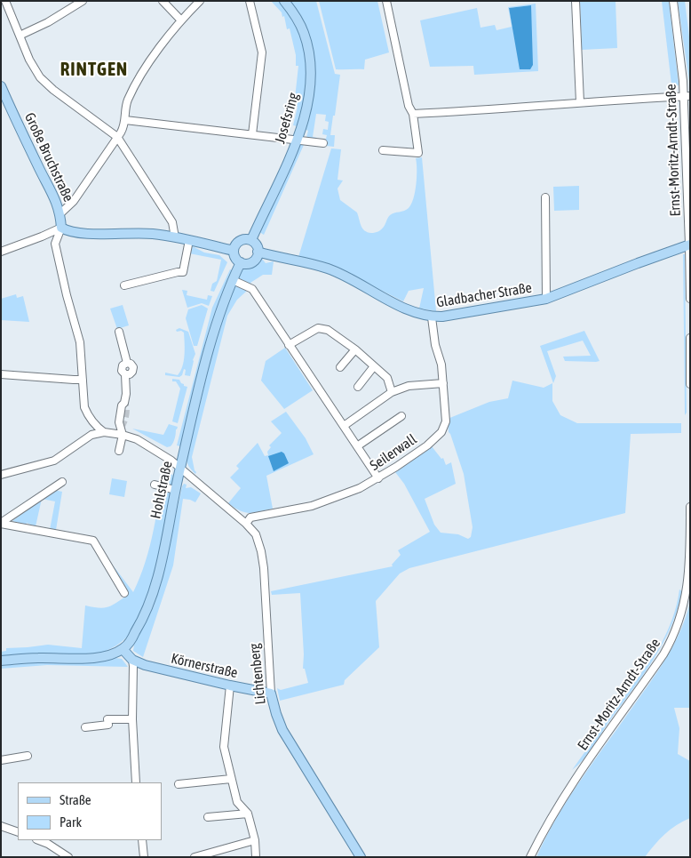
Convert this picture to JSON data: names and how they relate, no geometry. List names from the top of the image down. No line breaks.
{"streets":{"main road":["Josefsring","Große Bruchstraße","Gladbacher Straße","Hohlstraße","Körnerstraße","Lichtenberg"],"street":["Ernst-Moritz-Arndt-Straße","Seilerwall"]},"crossings":[["Josefsring","Gladbacher Straße"],["Josefsring","Hohlstraße"],["Ernst-Moritz-Arndt-Straße","Gladbacher Straße"],["Gladbacher Straße","Seilerwall"],["Gladbacher Straße","Hohlstraße"],["Seilerwall","Lichtenberg"],["Hohlstraße","Lichtenberg"],["Körnerstraße","Lichtenberg"]],"districts":["RINTGEN"],"legend":["Straße","Park"]}
